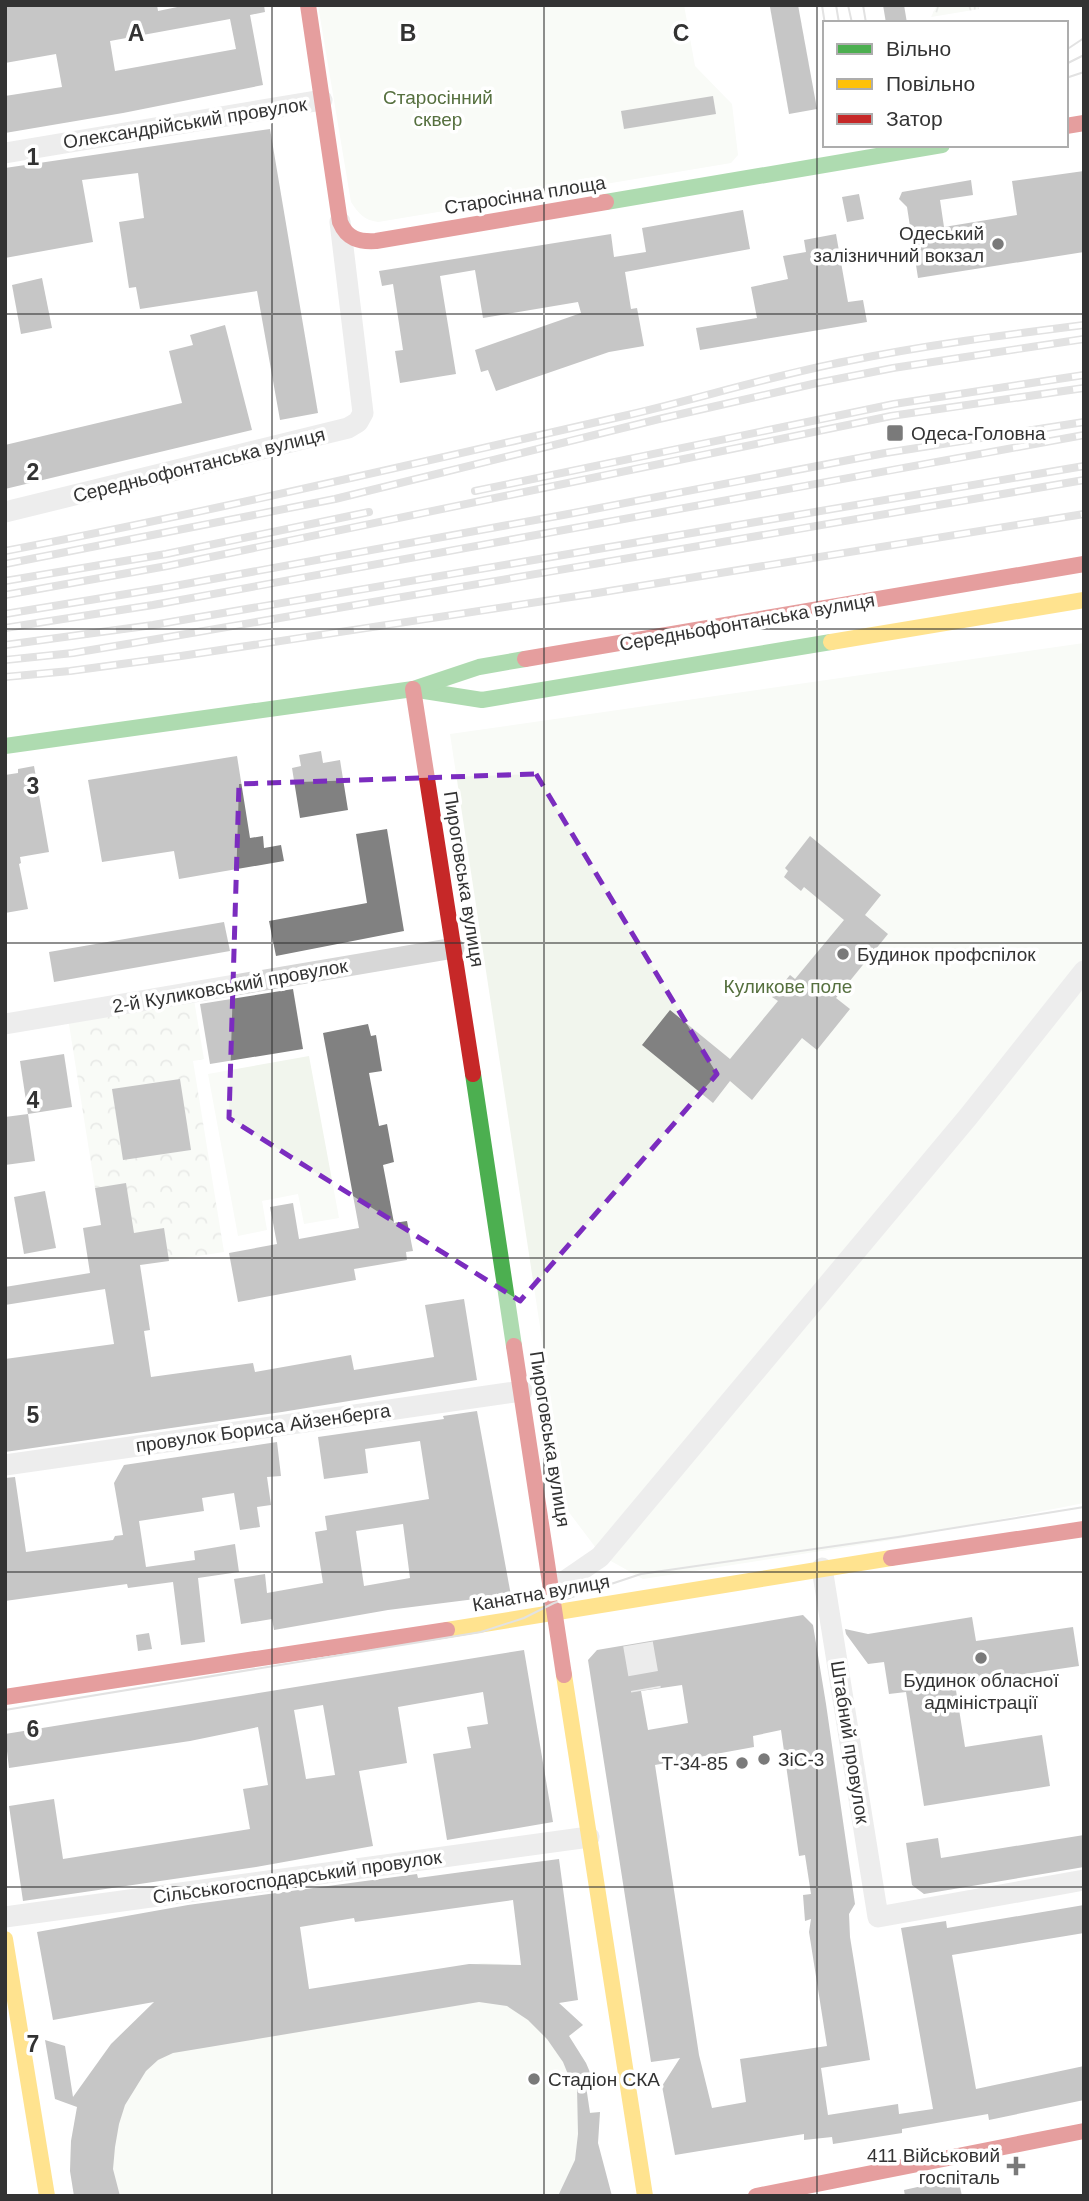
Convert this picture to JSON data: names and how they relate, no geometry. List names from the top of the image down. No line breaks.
{"streets":{"main road":["Старосінна площа","Середньофонтанська вулиця","Пироговська вулиця","Канатна вулиця"],"street":["Олександрійський провулок","2-й Куликовський провулок","провулок Бориса Айзенберга","Штабний провулок","Сільськогосподарський провулок"]},"crossings":[["Старосінна площа","Середньофонтанська вулиця"],["Середньофонтанська вулиця","Пироговська вулиця"],["Пироговська вулиця","2-й Куликовський провулок"],["Пироговська вулиця","провулок Бориса Айзенберга"],["Пироговська вулиця","Канатна вулиця"],["Пироговська вулиця","Сільськогосподарський провулок"],["Канатна вулиця","Штабний провулок"]],"parks":["Старосінний сквер","Куликове поле"],"places":{"other":["Одеський залізничний вокзал","Будинок профспілок","Будинок обласної адміністрації","ЗіС-3","Т-34-85","Стадіон СКА"],"transit":["Одеса-Головна"],"health":["411 Військовий госпіталь"]},"legend":["Вільно","Повільно","Затор"],"grid":{"columns":["A","B","C"],"rows":["1","2","3","4","5","6","7"]}}
